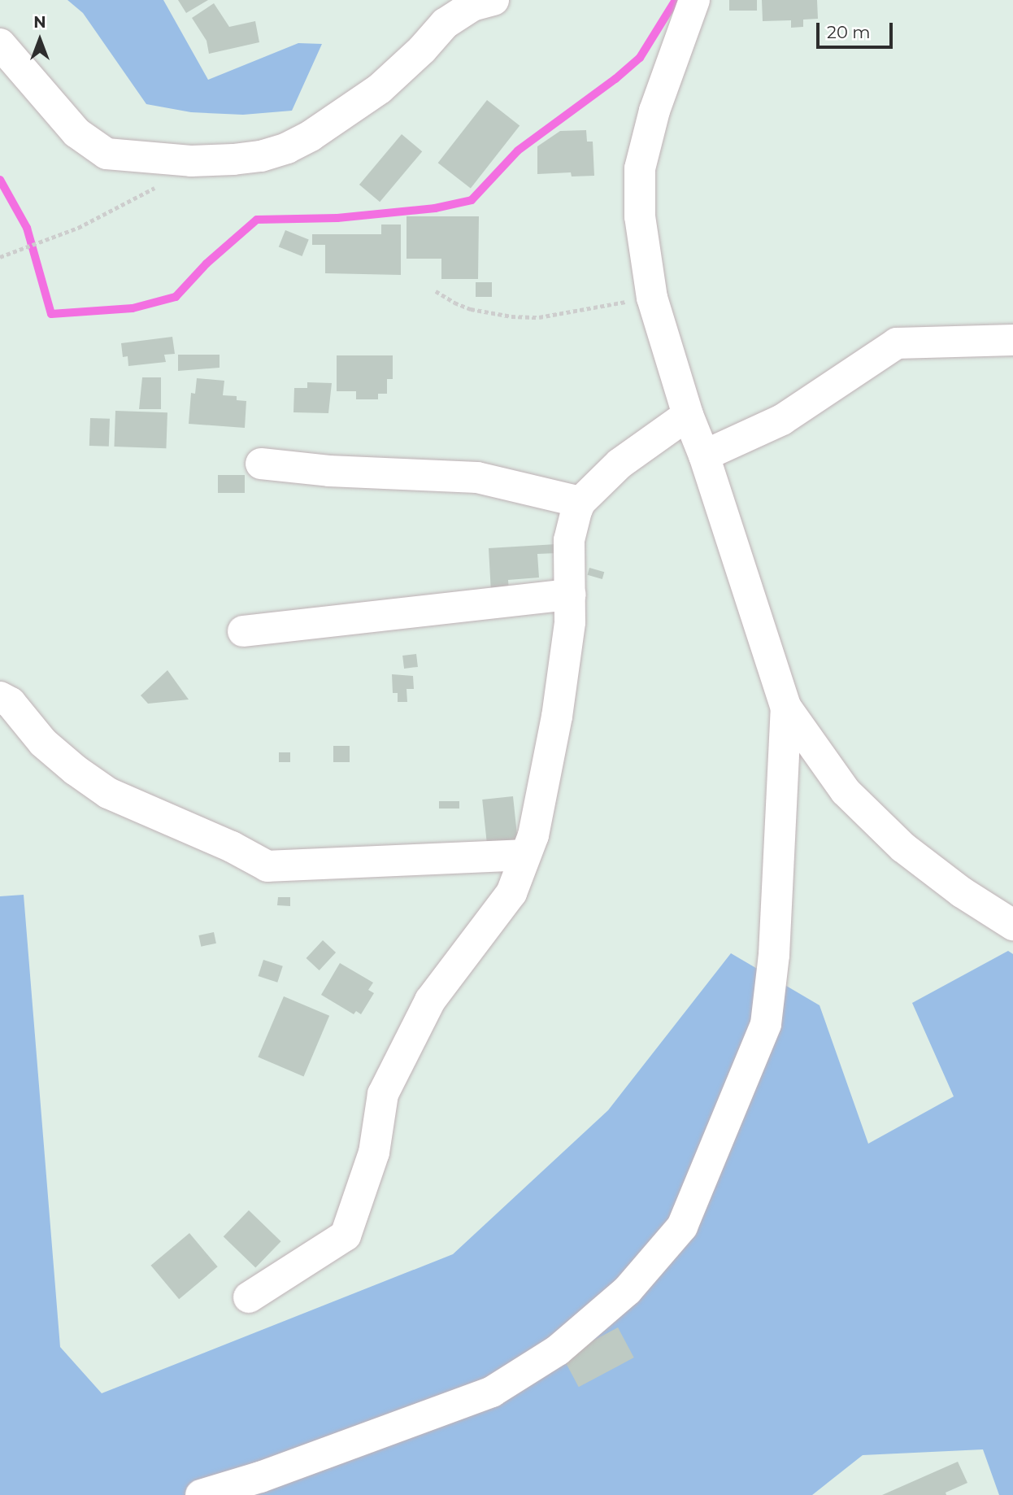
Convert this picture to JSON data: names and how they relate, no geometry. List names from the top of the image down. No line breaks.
{"scale_bar":"20 m","north":"top"}
